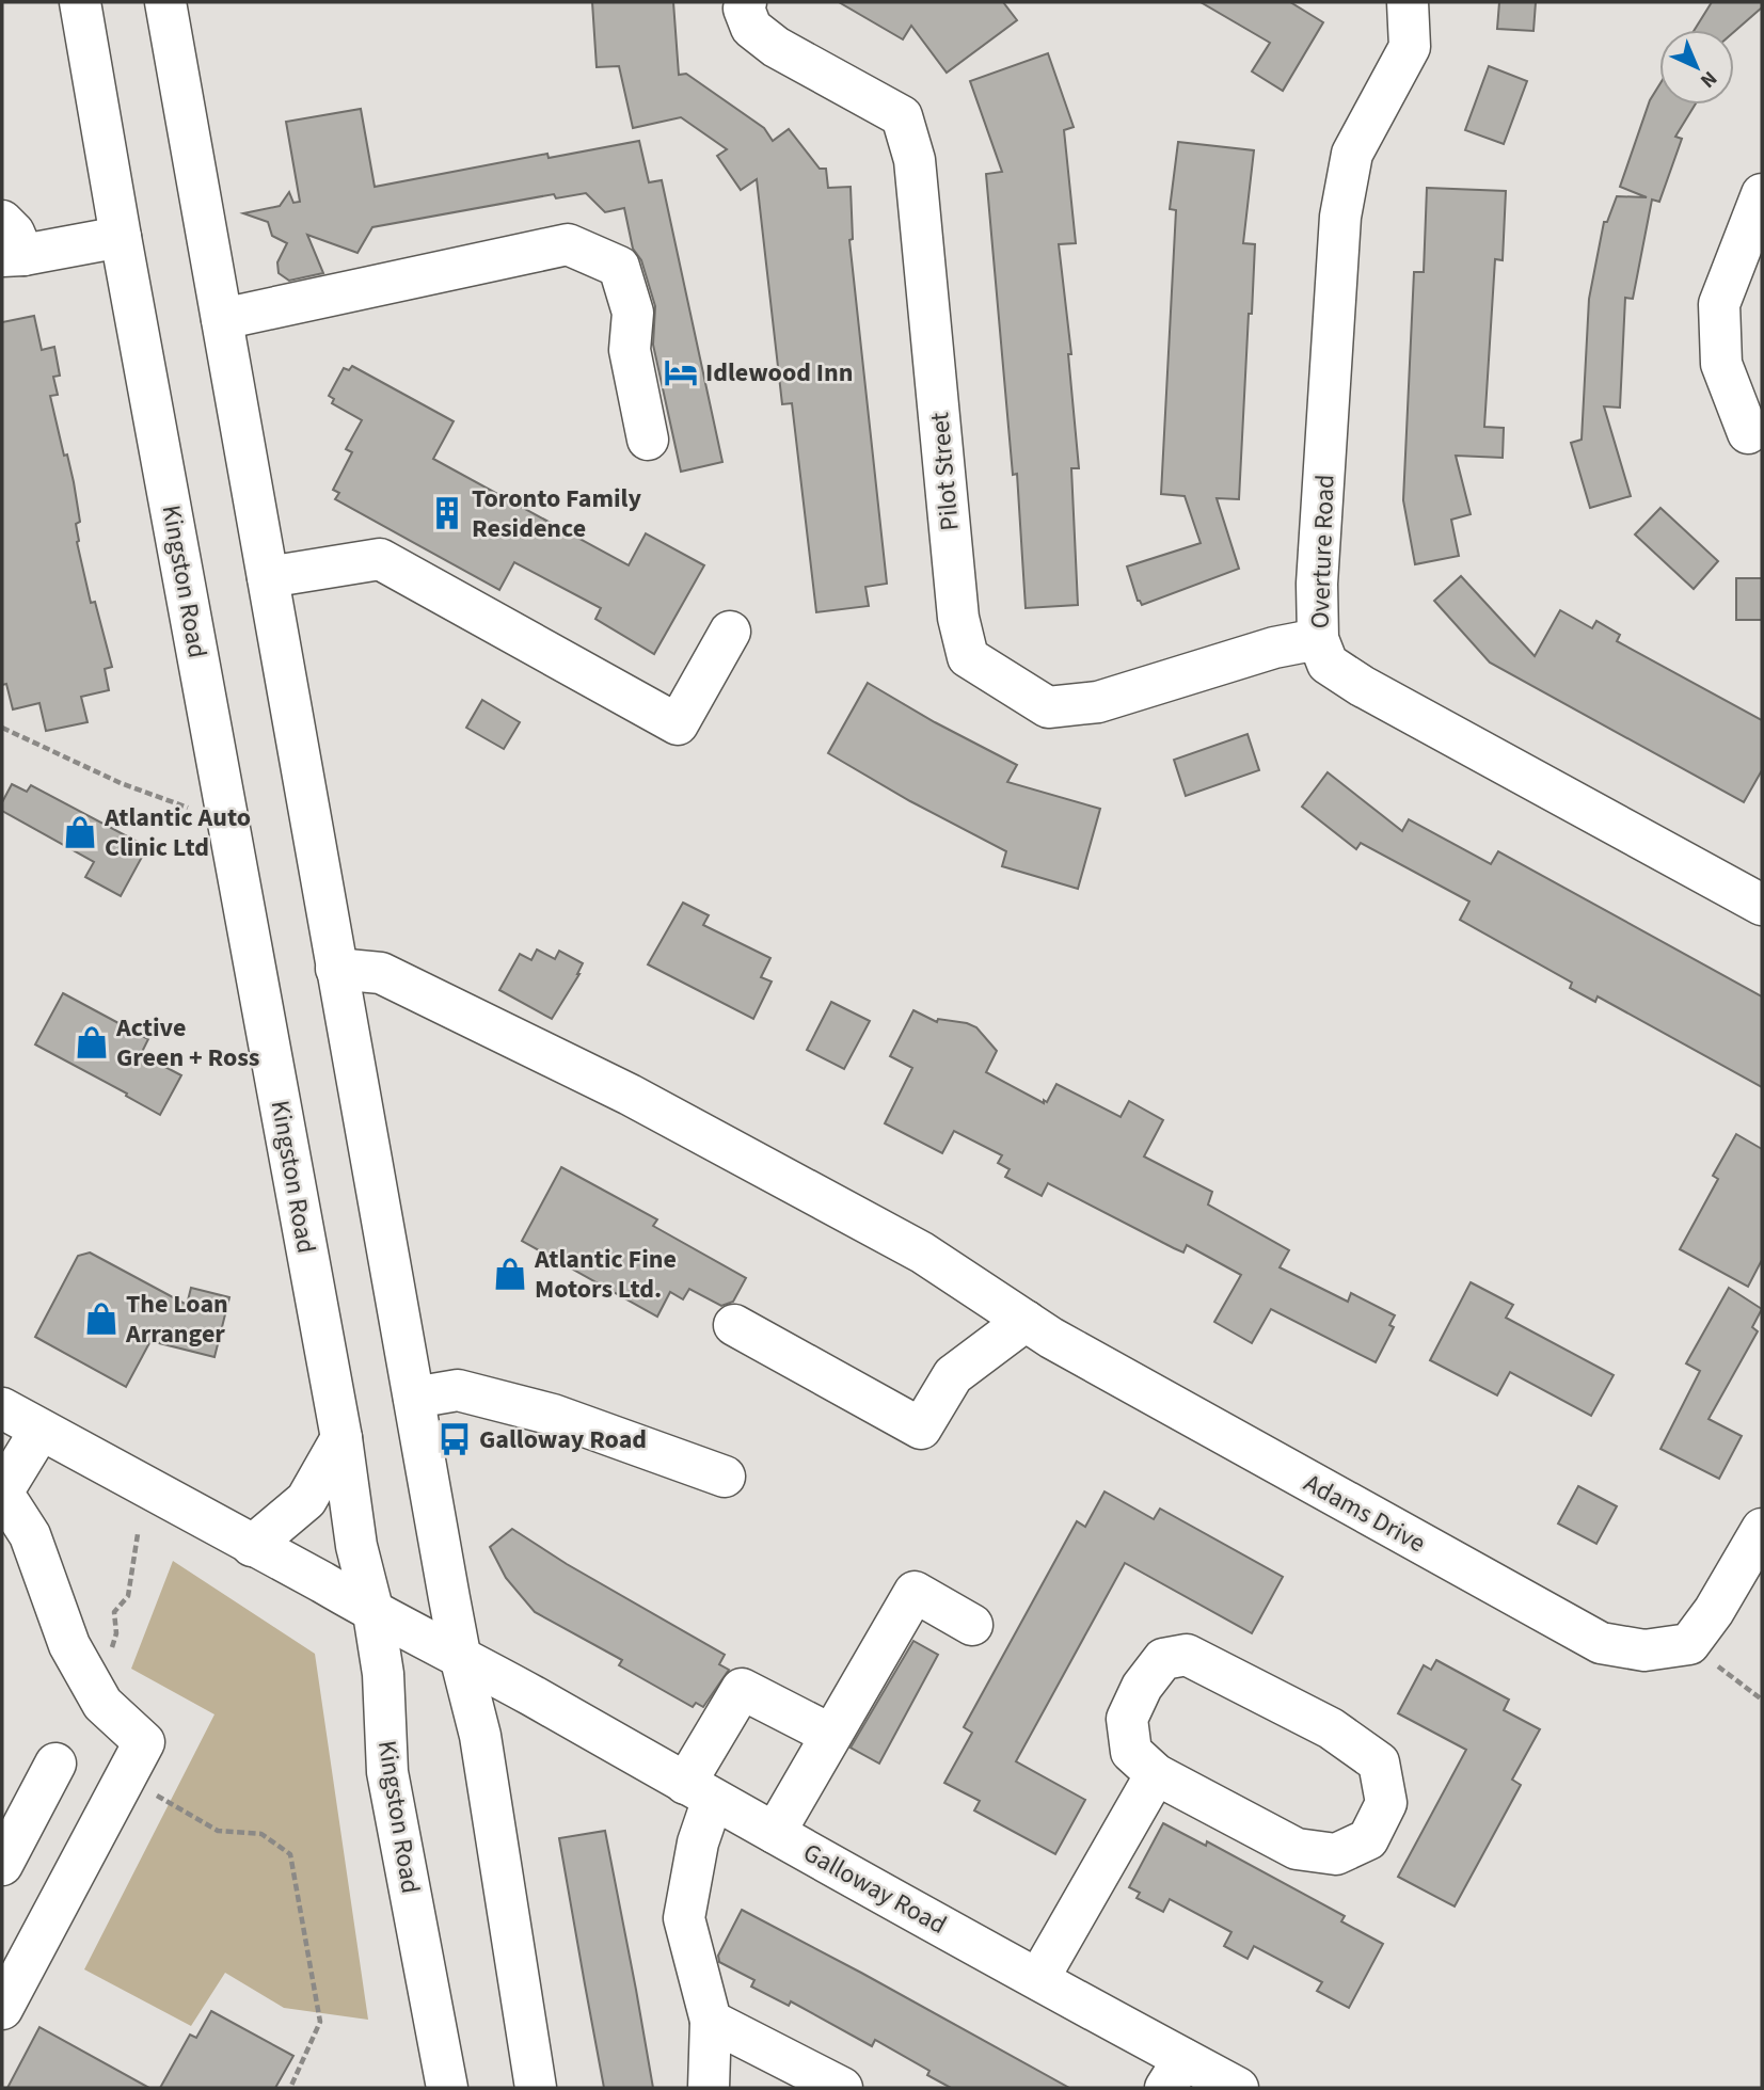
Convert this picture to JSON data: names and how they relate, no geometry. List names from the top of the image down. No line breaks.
{"streets":{"street":["Pilot Street","Overture Road","Kingston Road","Adams Drive","Galloway Road"]},"crossings":[["Pilot Street","Overture Road"],["Kingston Road","Galloway Road"]],"places":{"hotel":["Idlewood Inn"],"building":["Toronto Family Residence"],"shop":["Atlantic Auto Clinic Ltd","Active Green + Ross","Atlantic Fine Motors Ltd.","The Loan Arranger"],"bus stop":["Galloway Road"]},"north":"bottom right"}
